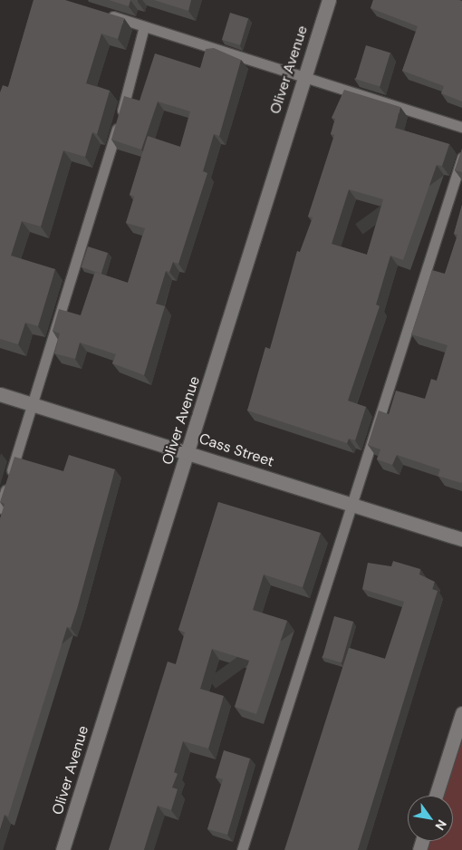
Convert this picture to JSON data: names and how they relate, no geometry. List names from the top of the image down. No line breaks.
{"streets":{"street":["Oliver Avenue","Cass Street"]},"crossings":[["Oliver Avenue","Cass Street"]],"north":"bottom right"}
